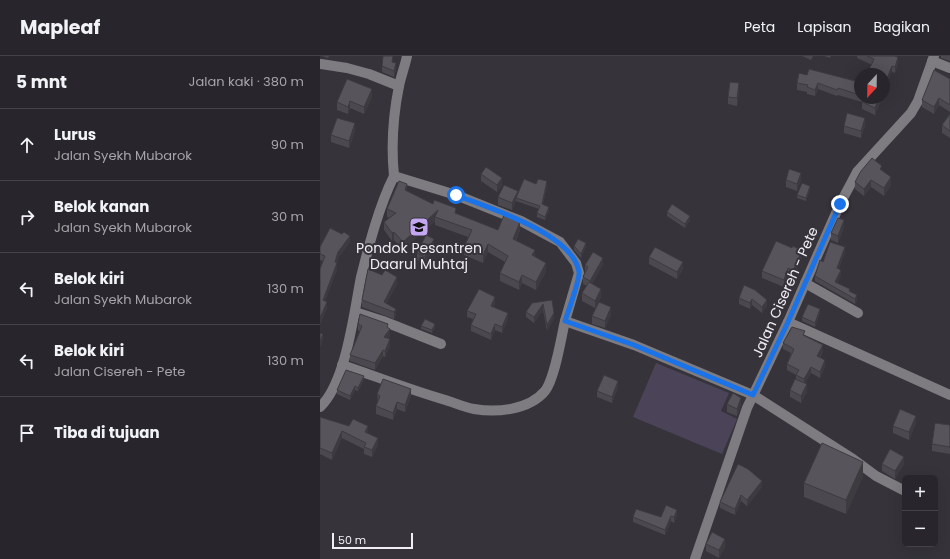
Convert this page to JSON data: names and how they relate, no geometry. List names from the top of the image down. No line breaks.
{"streets":{"street":["Jalan Cisereh - Pete"]},"places":{"school or university":["Pondok Pesantren Daarul Muhtaj"]},"scale_bar":"50 m","north":"bottom","page":{"header":"Mapleaf","nav":["Peta","Lapisan","Bagikan"],"heading":["5 mnt","Jalan kaki · 380 m"],"list":[["Lurus","Jalan Syekh Mubarok","90 m"],["Belok kanan","Jalan Syekh Mubarok","30 m"],["Belok kiri","Jalan Syekh Mubarok","130 m"],["Belok kiri","Jalan Cisereh - Pete","130 m"],"Tiba di tujuan"],"map_buttons":["+","−"],"scale":"50 m"}}
